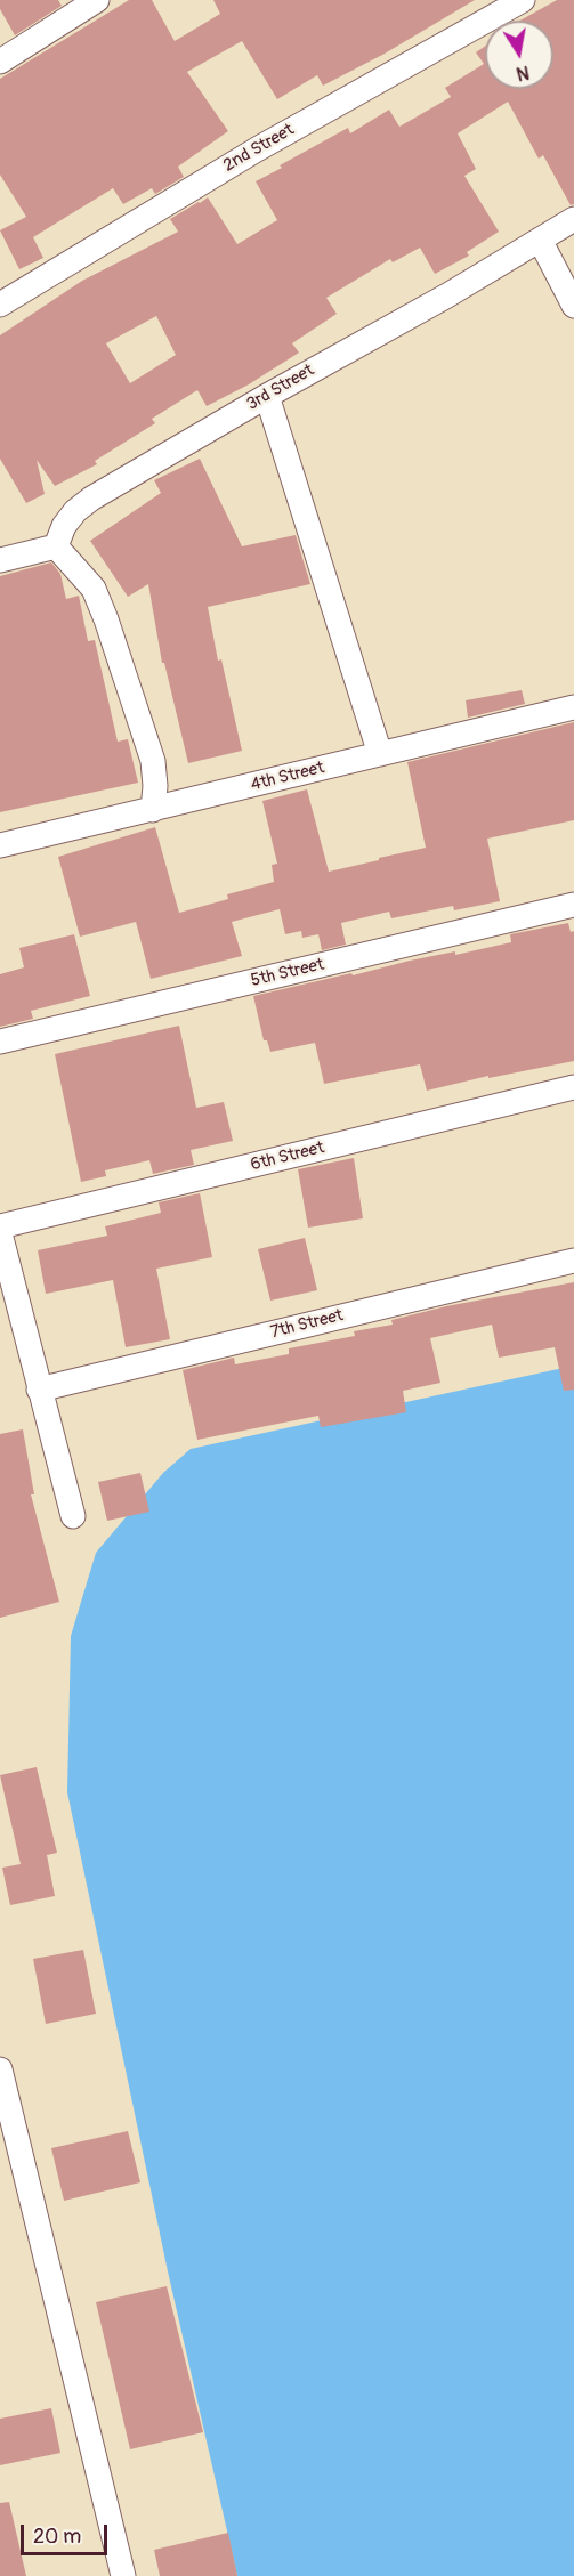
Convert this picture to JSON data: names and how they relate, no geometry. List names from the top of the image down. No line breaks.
{"streets":{"street":["2nd Street","3rd Street","4th Street","5th Street","6th Street","7th Street"]},"scale_bar":"20 m","north":"bottom"}
